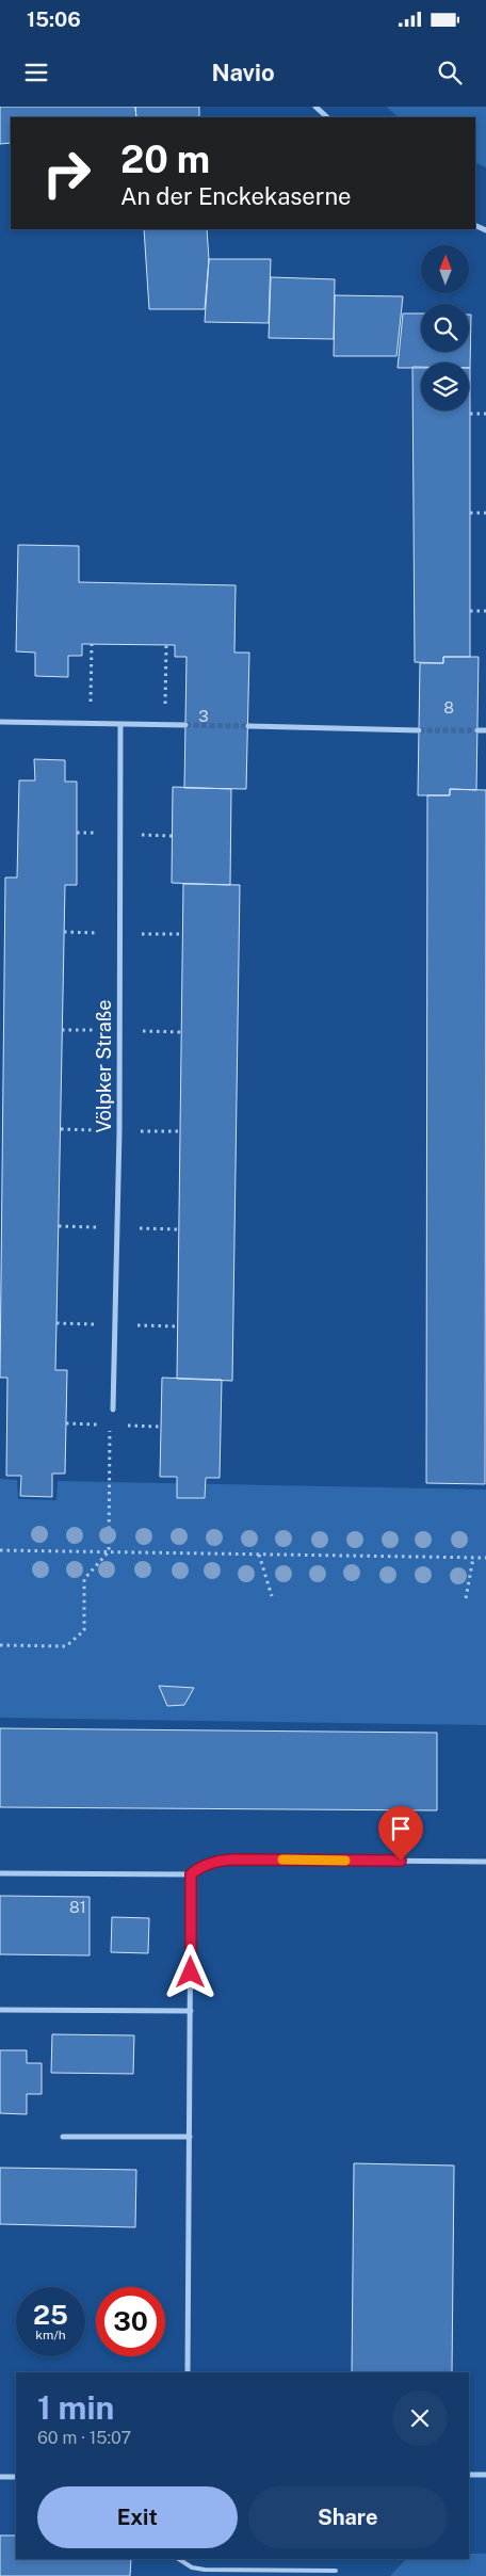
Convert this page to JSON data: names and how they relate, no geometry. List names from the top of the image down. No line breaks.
{"streets":{"street":["Völpker Straße"]},"house_numbers":["8","3","81"],"north":"top","page":{"status":"15:06","header":"Navio","turn":["20 m","An der Enckekaserne"],"speed":"25 km/h","limit":"30","heading":["1 min","60 m · 15:07"],"buttons":["Exit","Share"]}}
